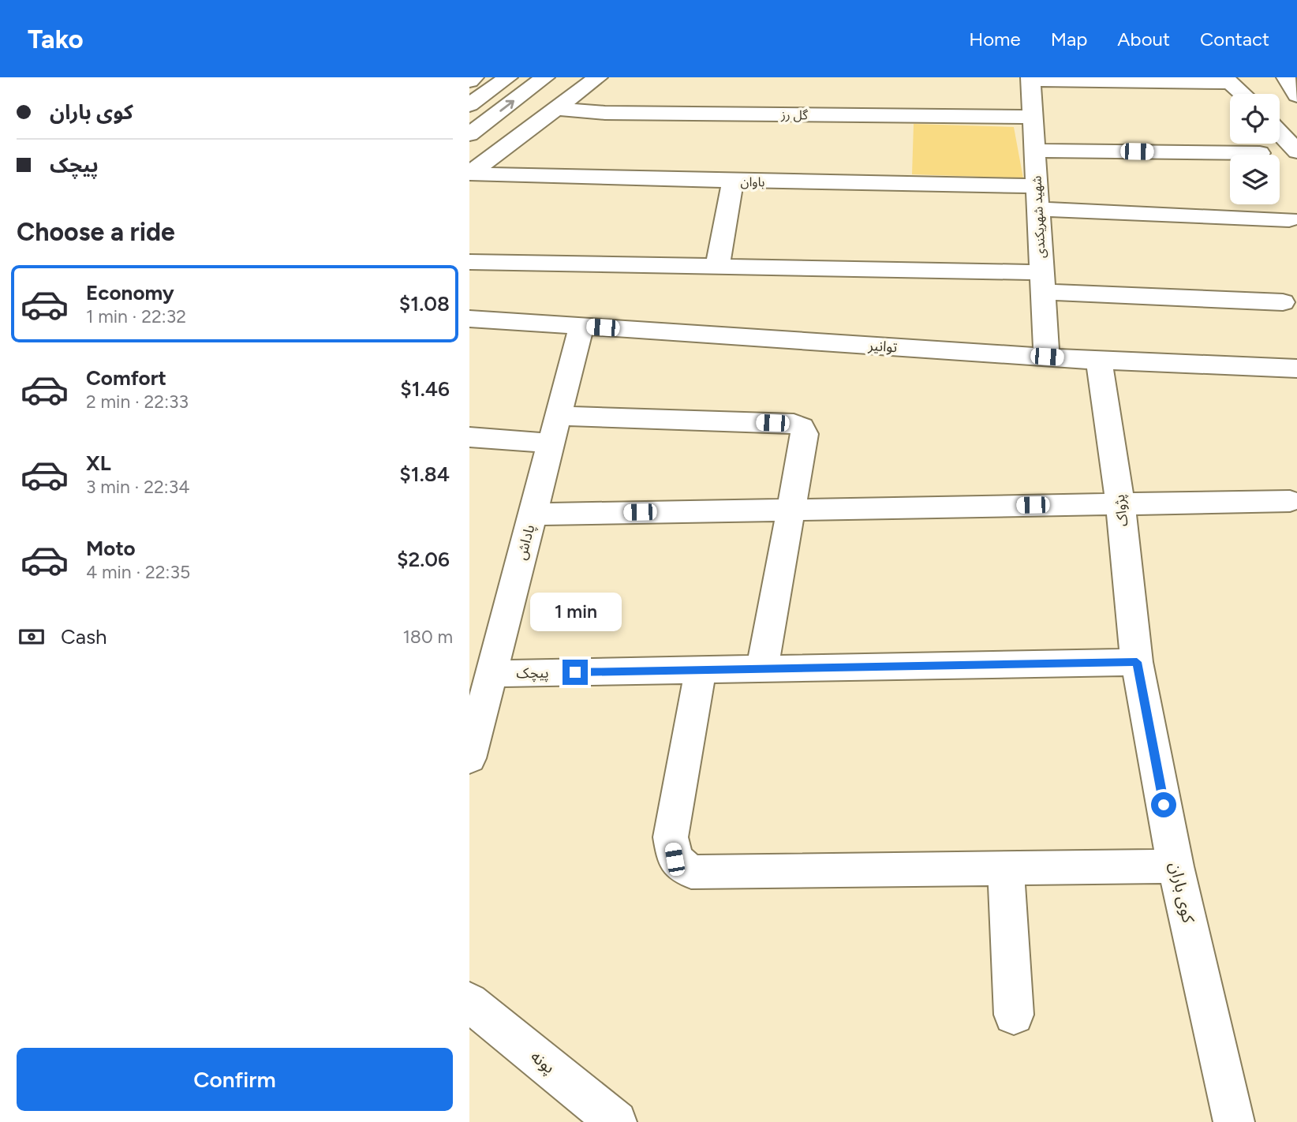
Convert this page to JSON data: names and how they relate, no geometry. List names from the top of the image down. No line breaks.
{"streets":{"street":["گل رز","باوان","شهید شهریکندی","توانیر","پژواک","پاداش","پیچک","کوی باران","پونه"]},"crossings":[["گل رز","شهید شهریکندی"],["باوان","شهید شهریکندی"],["شهید شهریکندی","توانیر"],["توانیر","پژواک"],["توانیر","پاداش"],["پژواک","پیچک"],["پژواک","کوی باران"],["پاداش","پیچک"],["پیچک","کوی باران"]],"page":{"header":"Tako","nav":["Home","Map","About","Contact"],"banner":["کوی باران","پیچک"],"heading":"Choose a ride","list":[{"name":"Economy","note":"1 min · 22:32","value":"$1.08"},{"name":"Comfort","note":"2 min · 22:33","value":"$1.46"},{"name":"XL","note":"3 min · 22:34","value":"$1.84"},{"name":"Moto","note":"4 min · 22:35","value":"$2.06"}],"bubble":"1 min","pay":["Cash","180 m"],"buttons":"Confirm"}}
